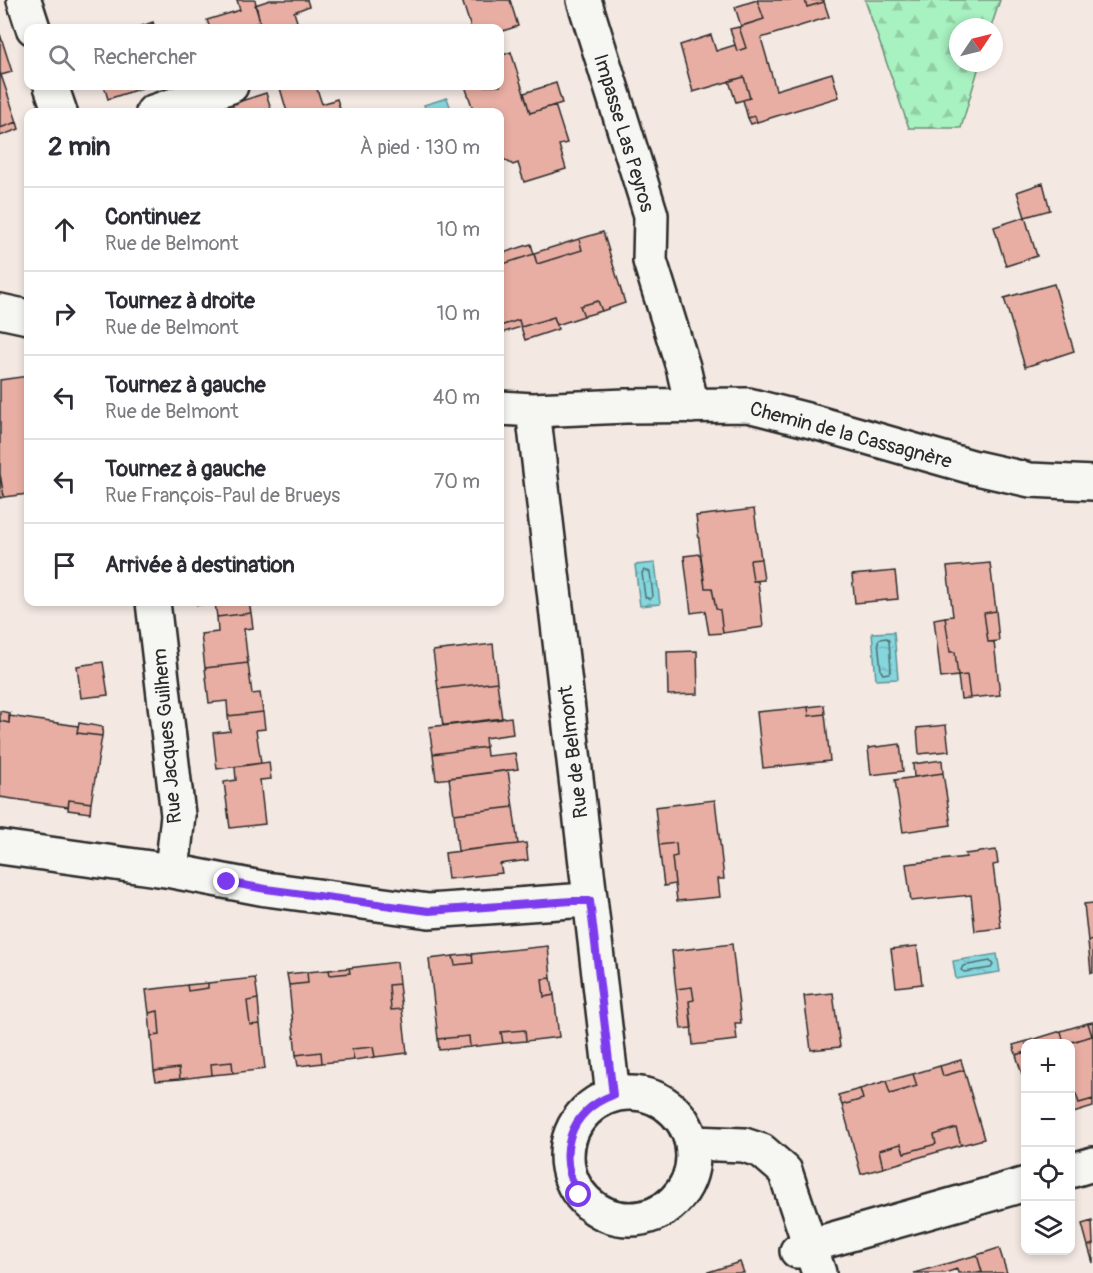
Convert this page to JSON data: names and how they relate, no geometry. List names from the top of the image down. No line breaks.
{"streets":{"street":["Impasse Las Peyros","Chemin de la Cassagnère","Rue Jacques Guilhem","Rue de Belmont"]},"crossings":[["Impasse Las Peyros","Chemin de la Cassagnère"],["Chemin de la Cassagnère","Rue de Belmont"]],"north":"top right","page":{"search":"Rechercher","heading":["2 min","À pied · 130 m"],"list":[["Continuez","Rue de Belmont","10 m"],["Tournez à droite","Rue de Belmont","10 m"],["Tournez à gauche","Rue de Belmont","40 m"],["Tournez à gauche","Rue François-Paul de Brueys","70 m"],"Arrivée à destination"],"map_buttons":["+","−"]}}
